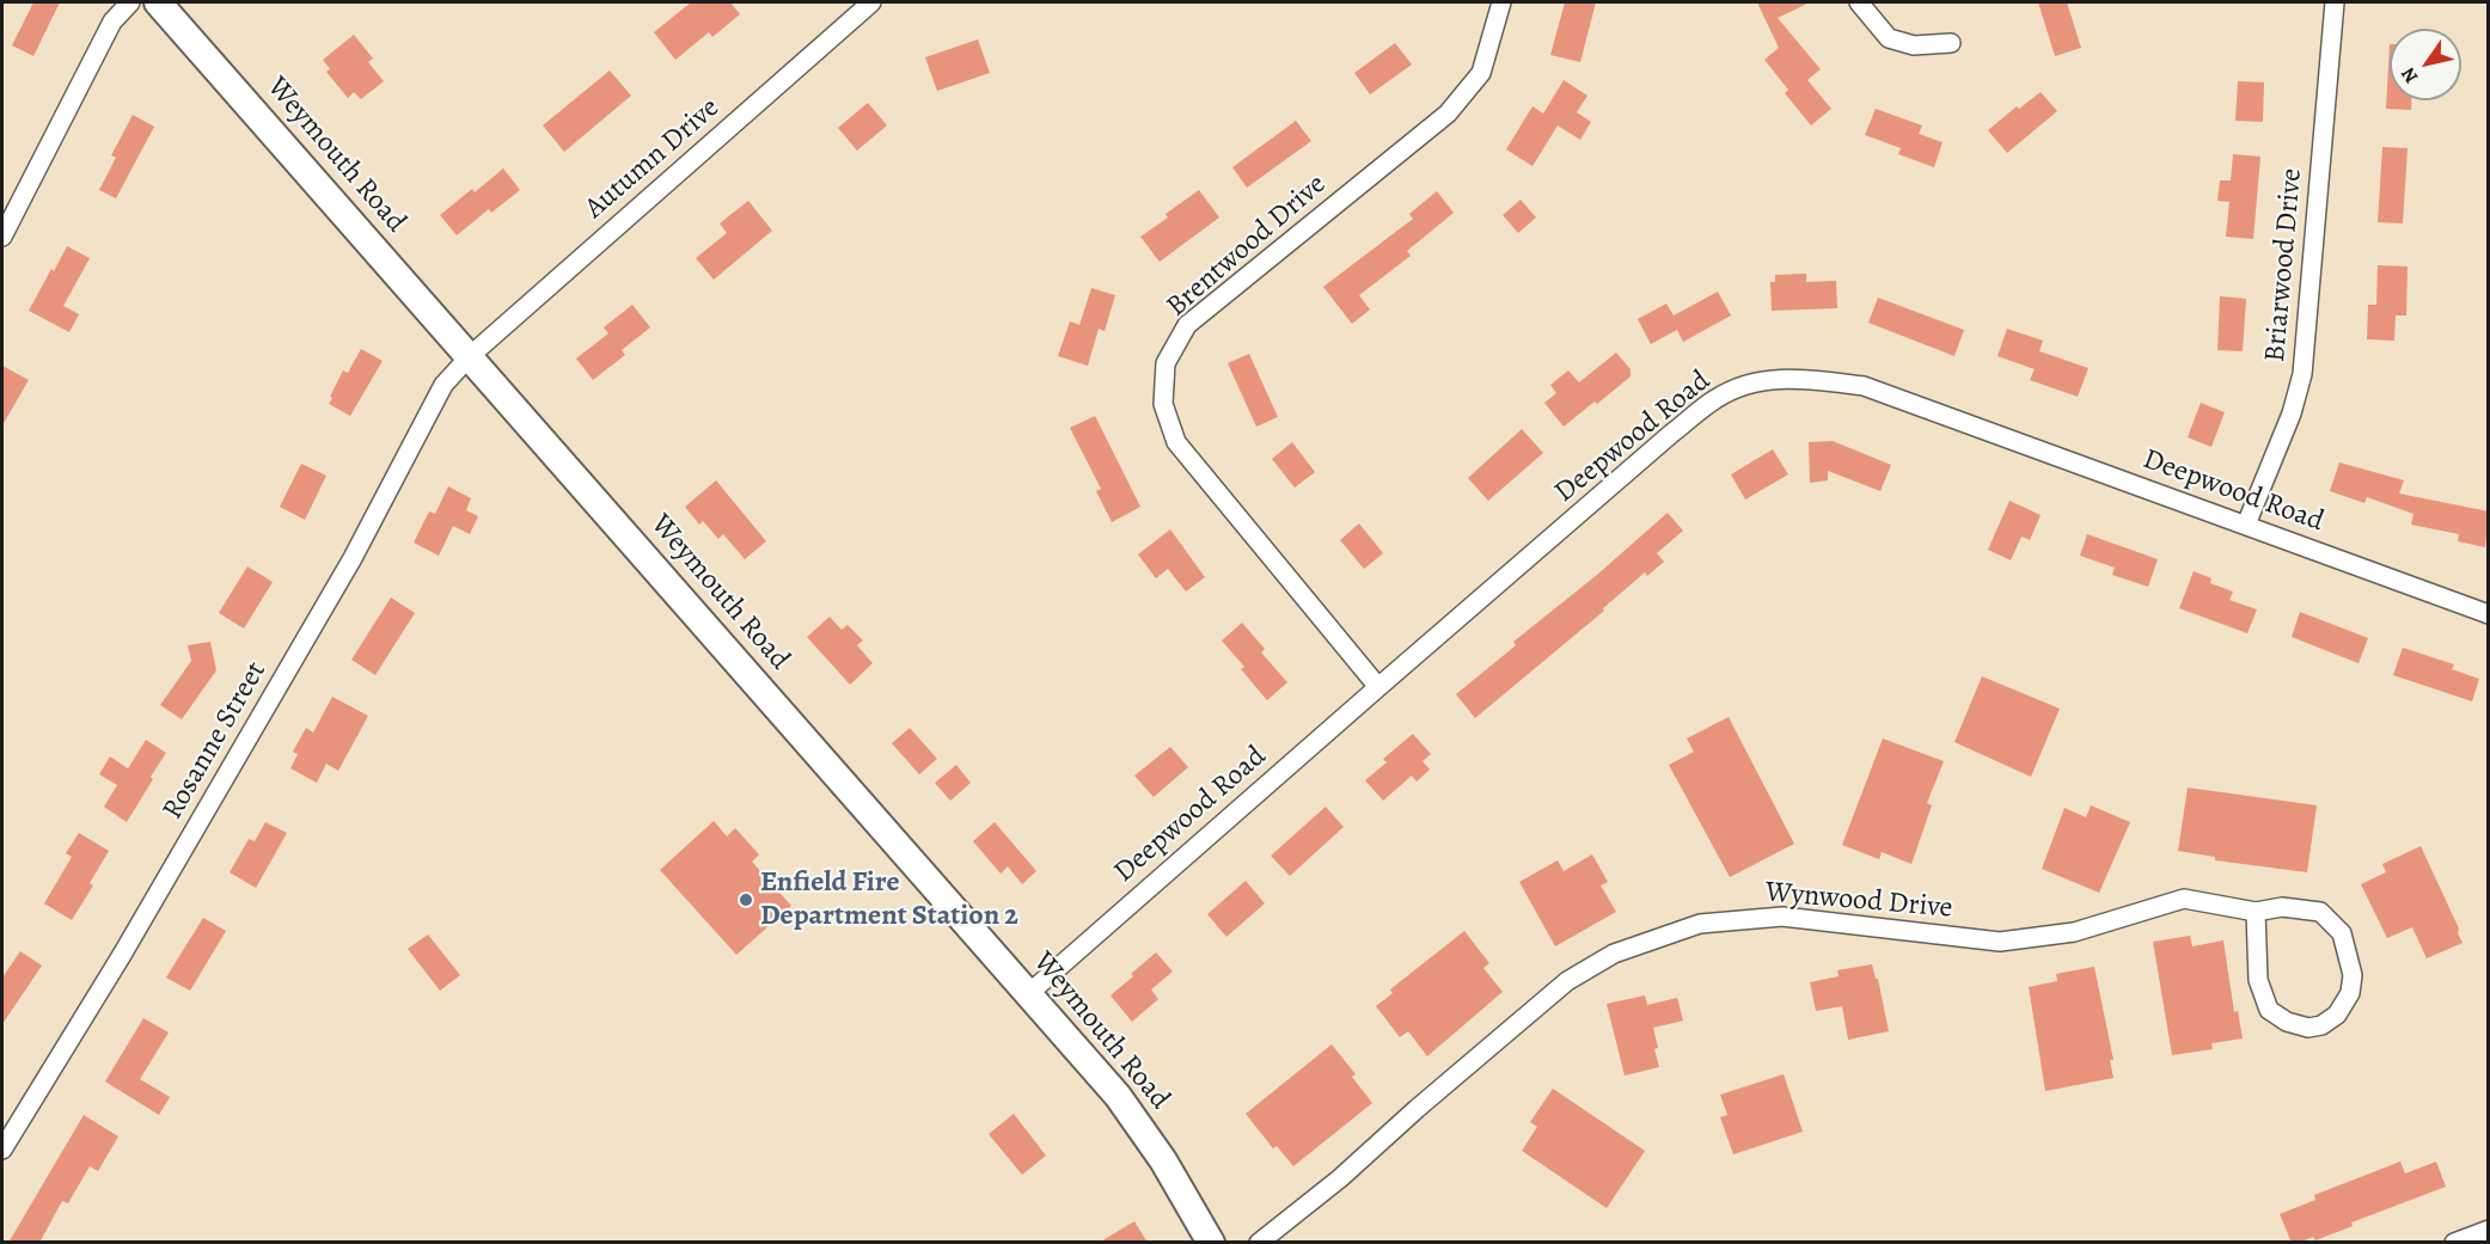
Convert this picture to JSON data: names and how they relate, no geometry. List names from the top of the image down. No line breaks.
{"streets":{"street":["Weymouth Road","Autumn Drive","Brentwood Drive","Briarwood Drive","Deepwood Road","Rosanne Street","Wynwood Drive"]},"crossings":[["Weymouth Road","Autumn Drive"],["Weymouth Road","Deepwood Road"],["Weymouth Road","Rosanne Street"],["Autumn Drive","Rosanne Street"],["Brentwood Drive","Deepwood Road"],["Briarwood Drive","Deepwood Road"]],"places":["Enfield Fire Department Station 2"],"north":"bottom left"}
